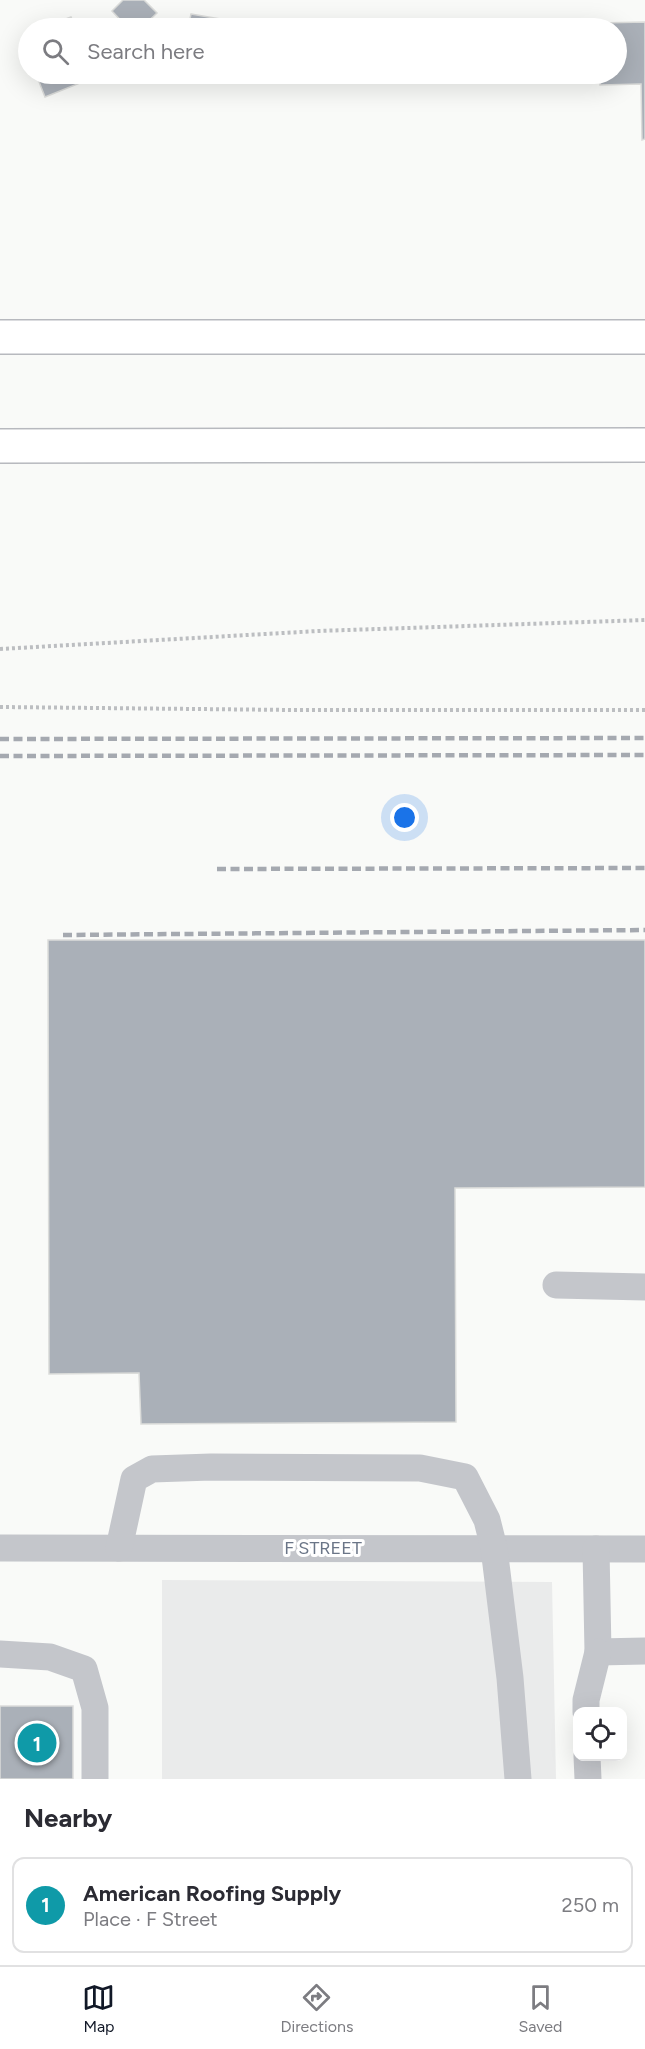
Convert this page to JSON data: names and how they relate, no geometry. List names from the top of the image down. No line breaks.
{"streets":{"street":["F STREET"]},"page":{"search":"Search here","pins":"1","heading":"Nearby","list":[{"mark":"1","name":"American Roofing Supply","note":"Place · F Street","value":"250 m"}],"nav":["Map","Directions","Saved"]}}
